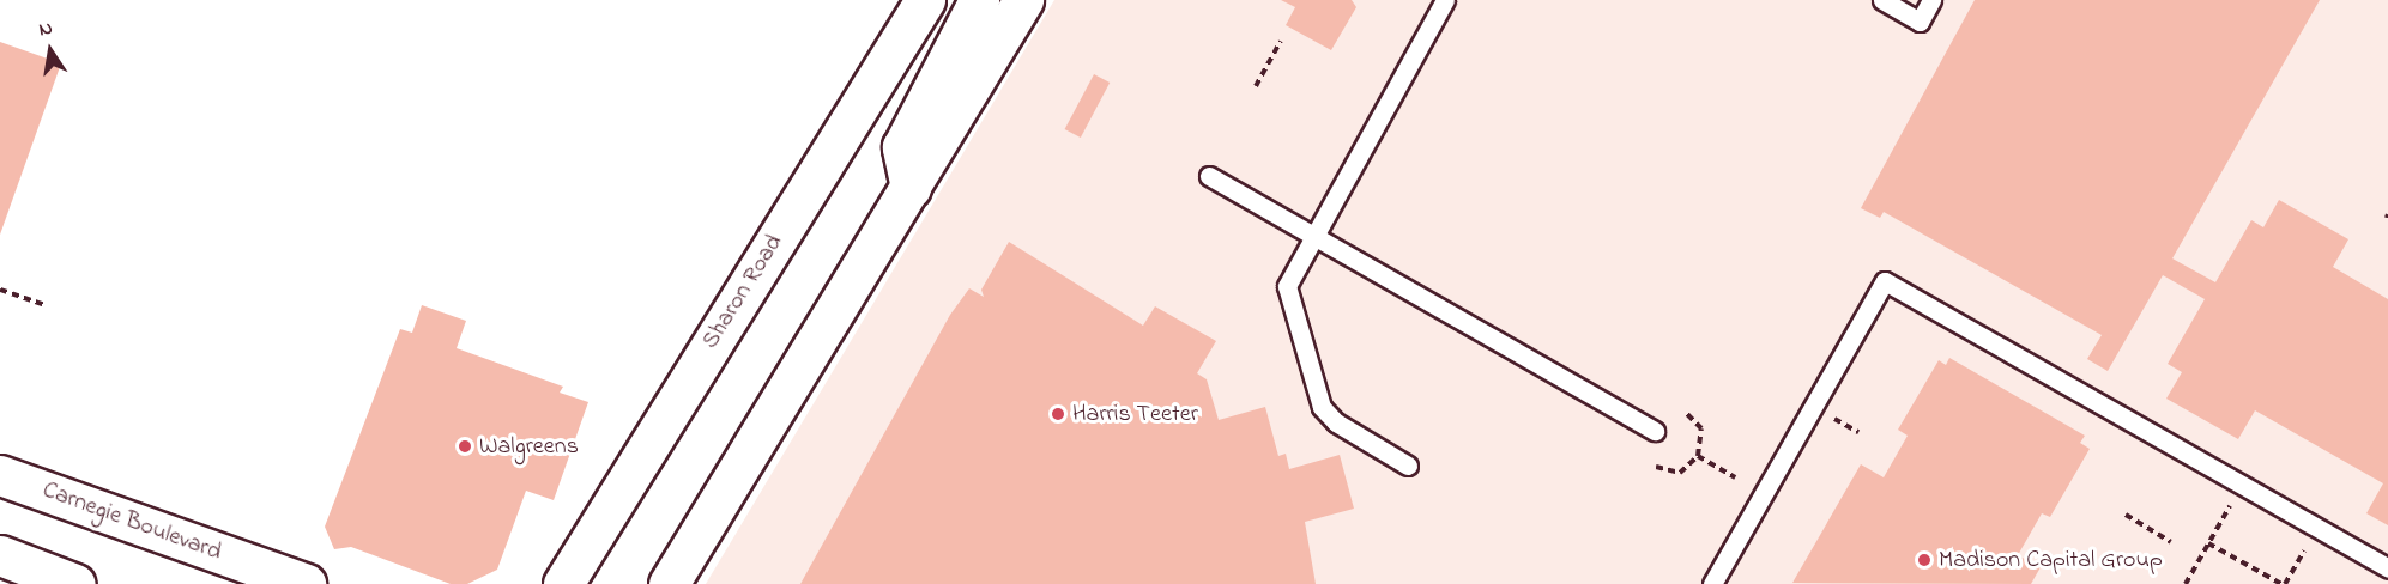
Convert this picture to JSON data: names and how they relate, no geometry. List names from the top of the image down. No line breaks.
{"streets":{"main road":["Sharon Road","Carnegie Boulevard"]},"places":["Harris Teeter","Walgreens","Madison Capital Group"],"north":"top"}
